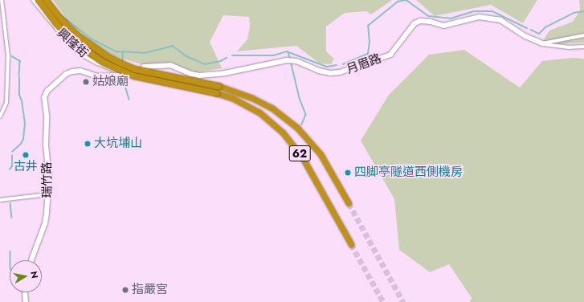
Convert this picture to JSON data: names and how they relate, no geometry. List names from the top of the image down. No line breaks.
{"streets":{"highway":["62"],"street":["興隆街","月眉路","瑞竹路"]},"crossings":[["興隆街","瑞竹路"]],"places":["姑娘廟","大坑埔山","古井","四脚亭隧道西側機房","指嚴宮"],"north":"right"}
